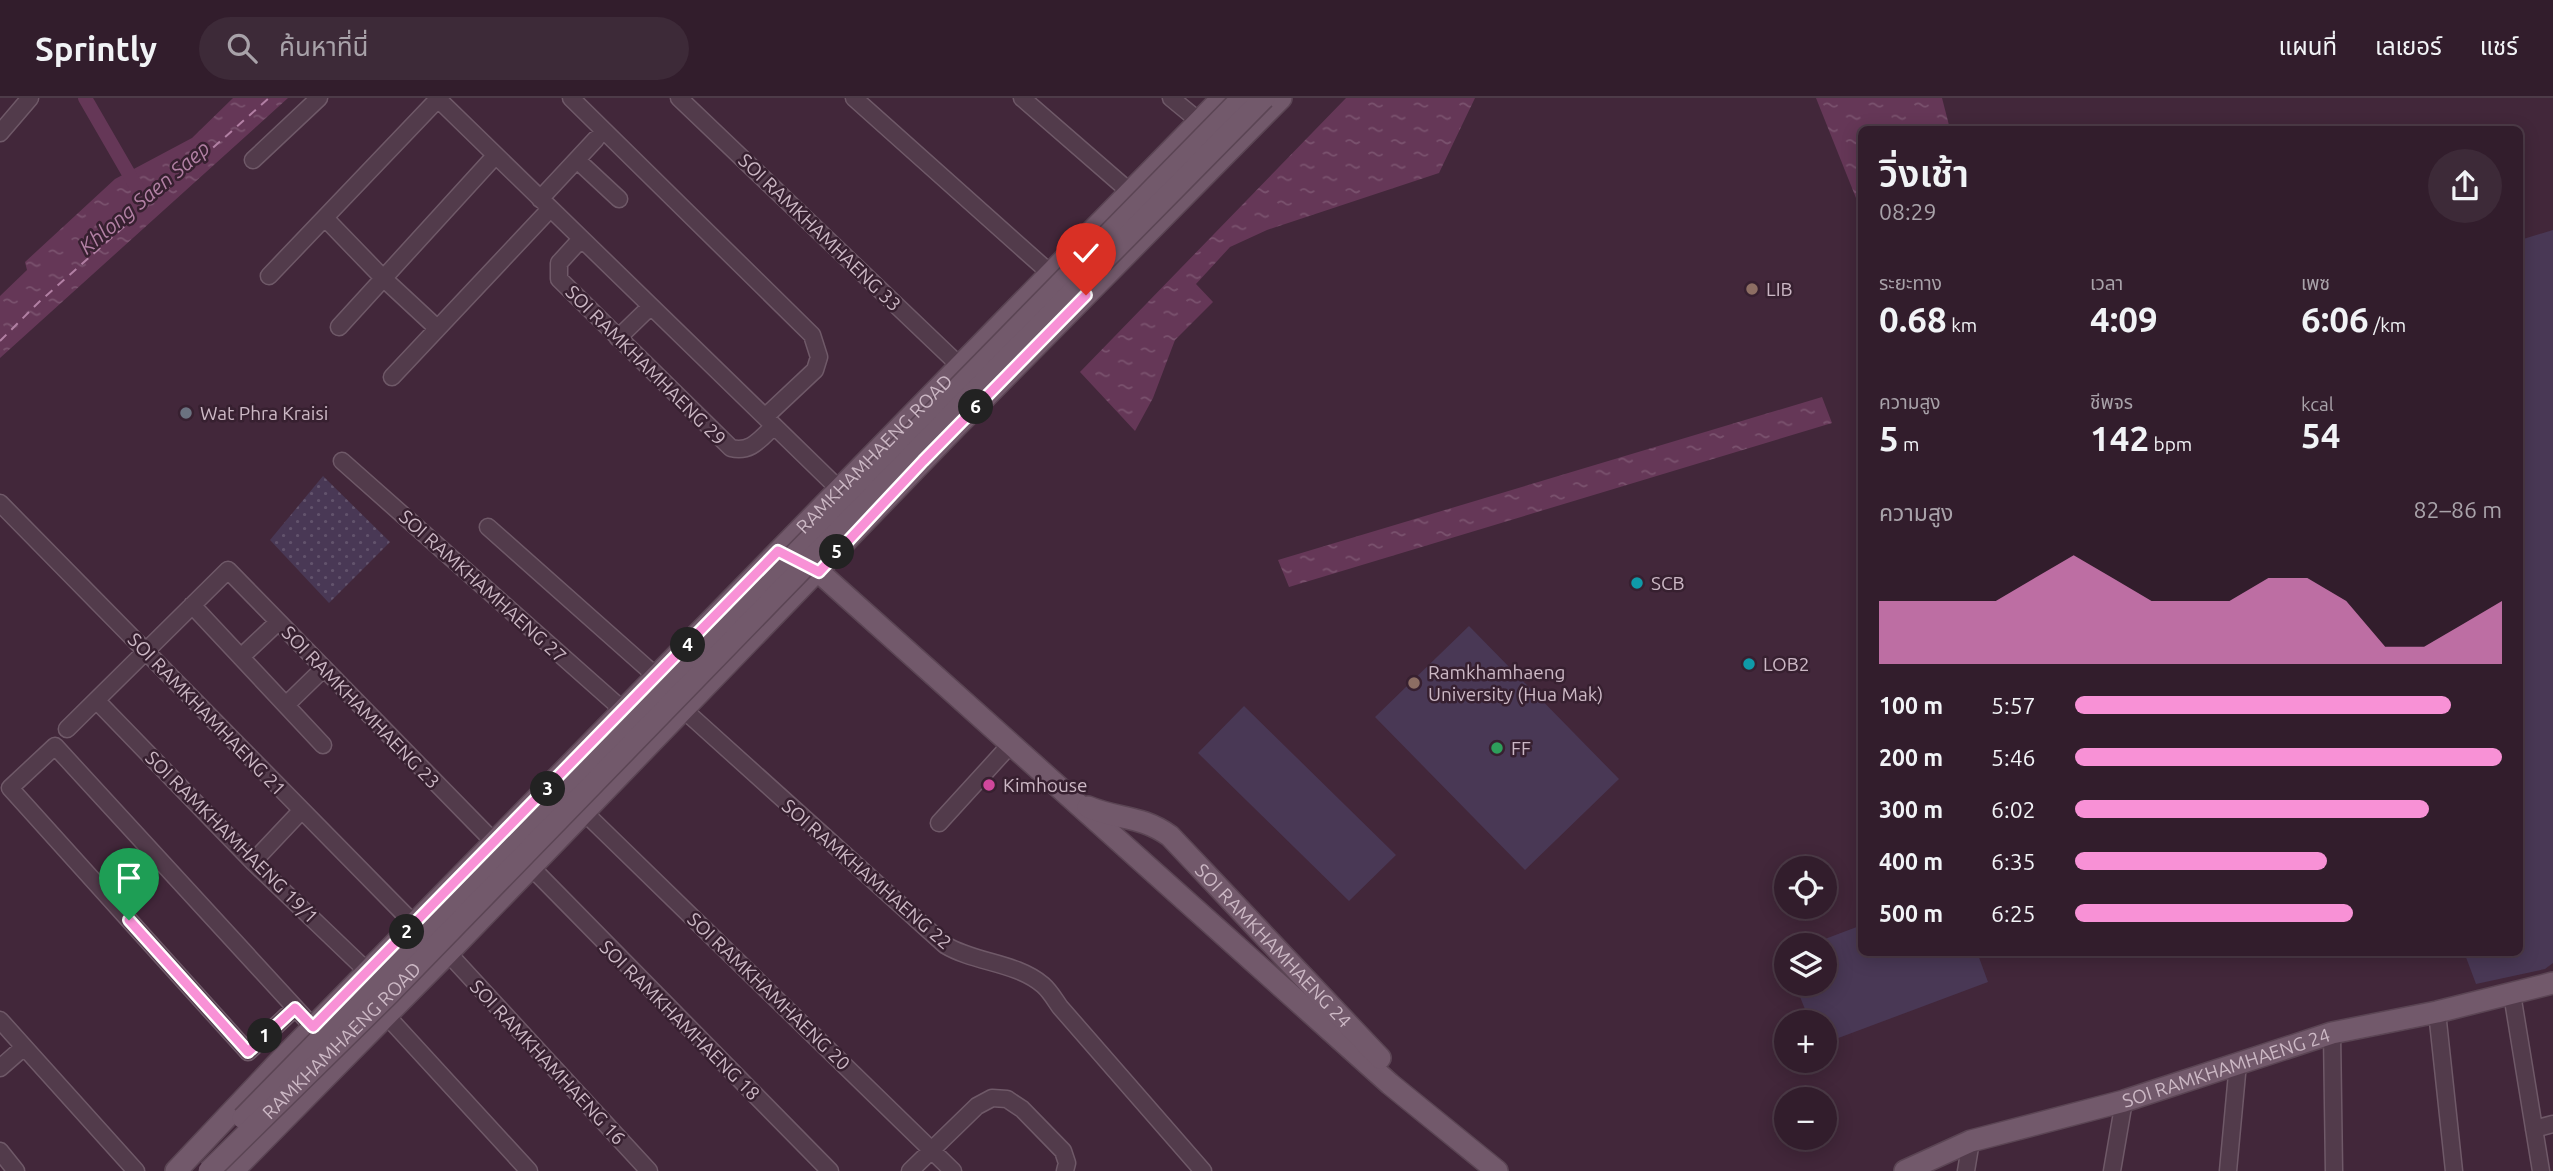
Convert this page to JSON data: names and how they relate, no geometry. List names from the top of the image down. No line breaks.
{"streets":{"main road":["RAMKHAMHAENG ROAD","SOI RAMKHAMHAENG 24"],"street":["SOI RAMKHAMHAENG 33","SOI RAMKHAMHAENG 29","SOI RAMKHAMHAENG 27","SOI RAMKHAMHAENG 23","SOI RAMKHAMHAENG 21","SOI RAMKHAMHAENG 19/1","SOI RAMKHAMHAENG 22","SOI RAMKHAMHAENG 20","SOI RAMKHAMHAENG 18","SOI RAMKHAMHAENG 16"]},"crossings":[["SOI RAMKHAMHAENG 33","RAMKHAMHAENG ROAD"],["RAMKHAMHAENG ROAD","SOI RAMKHAMHAENG 27"],["RAMKHAMHAENG ROAD","SOI RAMKHAMHAENG 23"],["RAMKHAMHAENG ROAD","SOI RAMKHAMHAENG 21"],["RAMKHAMHAENG ROAD","SOI RAMKHAMHAENG 19/1"],["RAMKHAMHAENG ROAD","SOI RAMKHAMHAENG 22"],["RAMKHAMHAENG ROAD","SOI RAMKHAMHAENG 24"],["RAMKHAMHAENG ROAD","SOI RAMKHAMHAENG 20"],["RAMKHAMHAENG ROAD","SOI RAMKHAMHAENG 18"],["RAMKHAMHAENG ROAD","SOI RAMKHAMHAENG 16"]],"water":["Khlong Saen Saep"],"places":["LIB","Wat Phra Kraisi","SCB","LOB2","Ramkhamhaeng University (Hua Mak)","FF","Kimhouse"],"page":{"header":"Sprintly","search":"ค้นหาที่นี่","nav":["แผนที่","เลเยอร์","แชร์"],"heading":["วิ่งเช้า","08:29"],"stats":[["ระยะทาง","0.68 km"],["เวลา","4:09"],["เพซ","6:06 /km"],["ความสูง","5 m"],["ชีพจร","142 bpm"],["kcal","54"]],"pins":["6","5","4","3","2","1"],"chart":["ความสูง","82–86 m"],"list":[{"name":"100 m","note":"5:57"},{"name":"200 m","note":"5:46"},{"name":"300 m","note":"6:02"},{"name":"400 m","note":"6:35"},{"name":"500 m","note":"6:25"}],"map_buttons":["+","−"]}}
